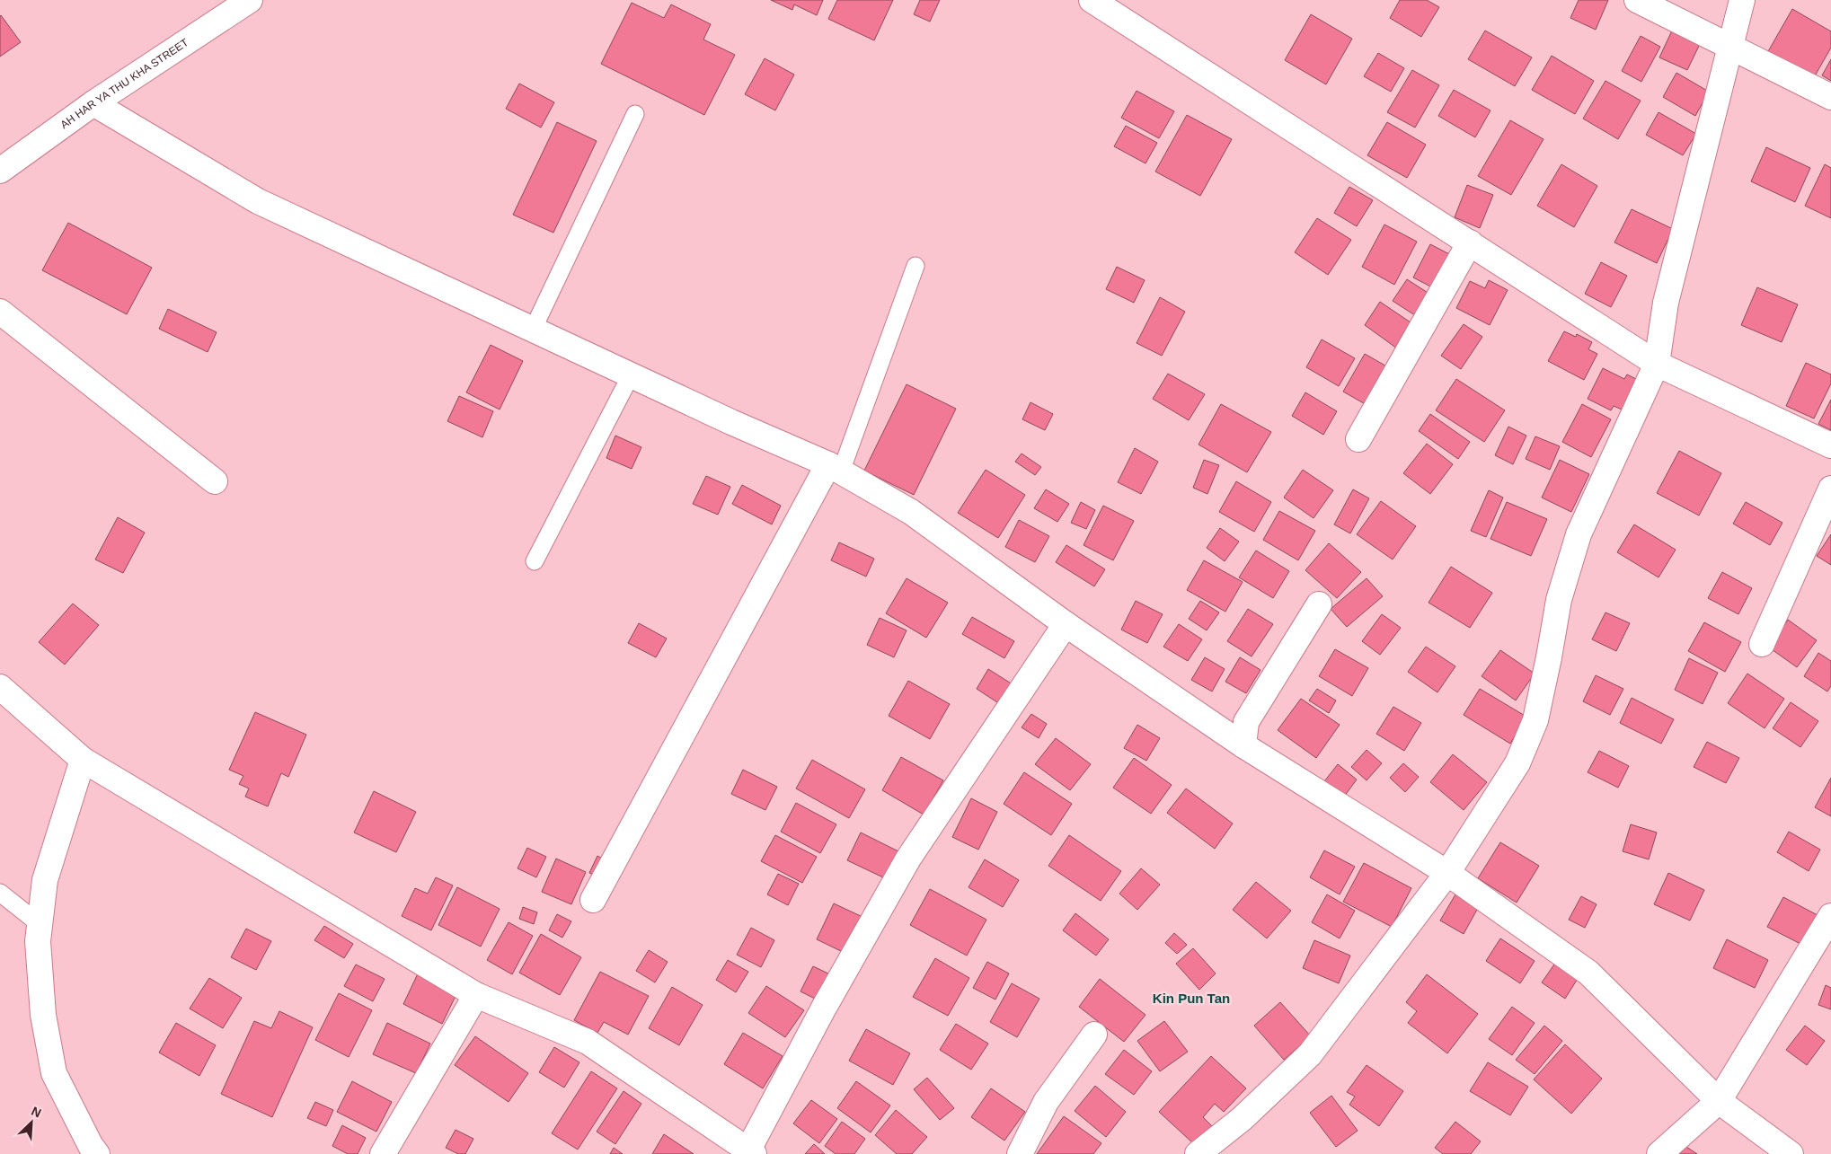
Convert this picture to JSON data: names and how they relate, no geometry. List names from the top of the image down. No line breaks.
{"streets":{"street":["AH HAR YA THU KHA STREET"]},"districts":["Kin Pun Tan"],"north":"top right"}
